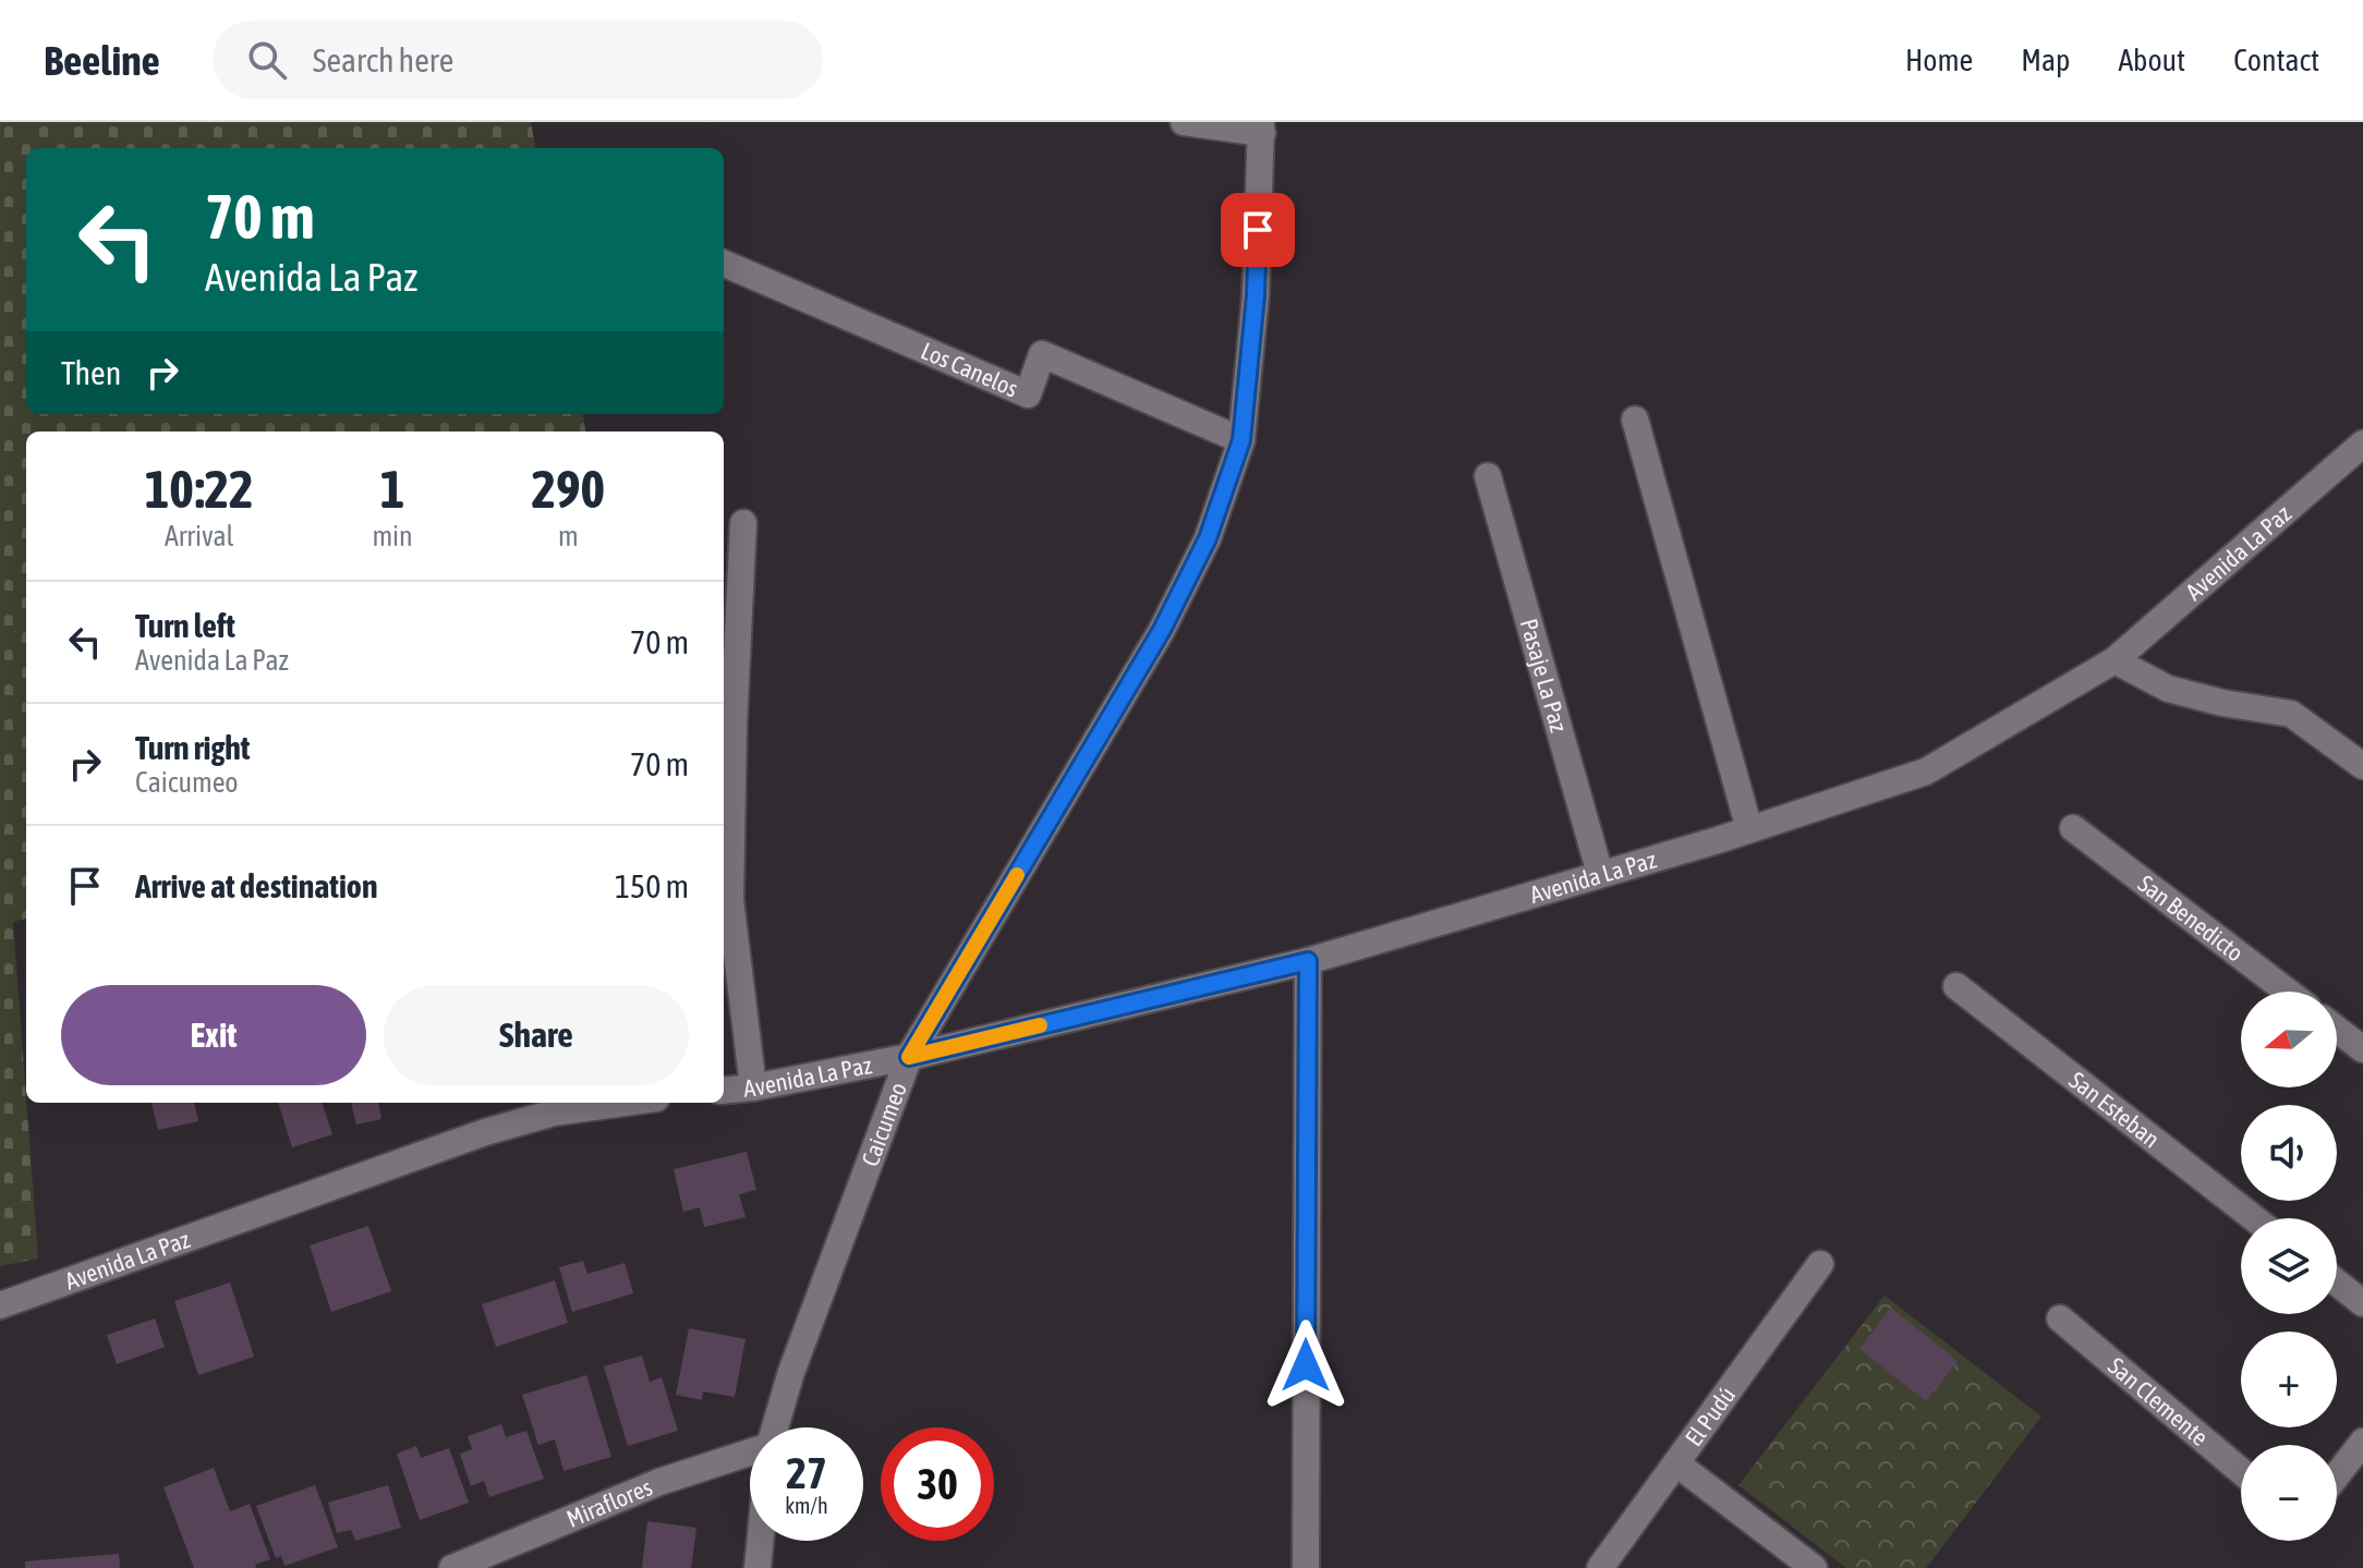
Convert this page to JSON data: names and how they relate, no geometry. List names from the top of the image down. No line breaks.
{"streets":{"street":["Los Canelos","Avenida La Paz","Pasaje La Paz","San Benedicto","San Esteban","Caicumeo","San Clemente","El Pudú","Miraflores"]},"crossings":[["Los Canelos","Caicumeo"],["Avenida La Paz","Pasaje La Paz"],["Avenida La Paz","Caicumeo"]],"north":"left","page":{"header":"Beeline","search":"Search here","nav":["Home","Map","About","Contact"],"turn":["70 m","Avenida La Paz"],"then":"Then","eta":["10:22","Arrival","1","min","290","m"],"list":[{"name":"Turn left","note":"Avenida La Paz","value":"70 m"},{"name":"Turn right","note":"Caicumeo","value":"70 m"},{"name":"Arrive at destination","value":"150 m"}],"buttons":["Exit","Share"],"map_buttons":["+","−"],"speed":"27 km/h","limit":"30"}}
